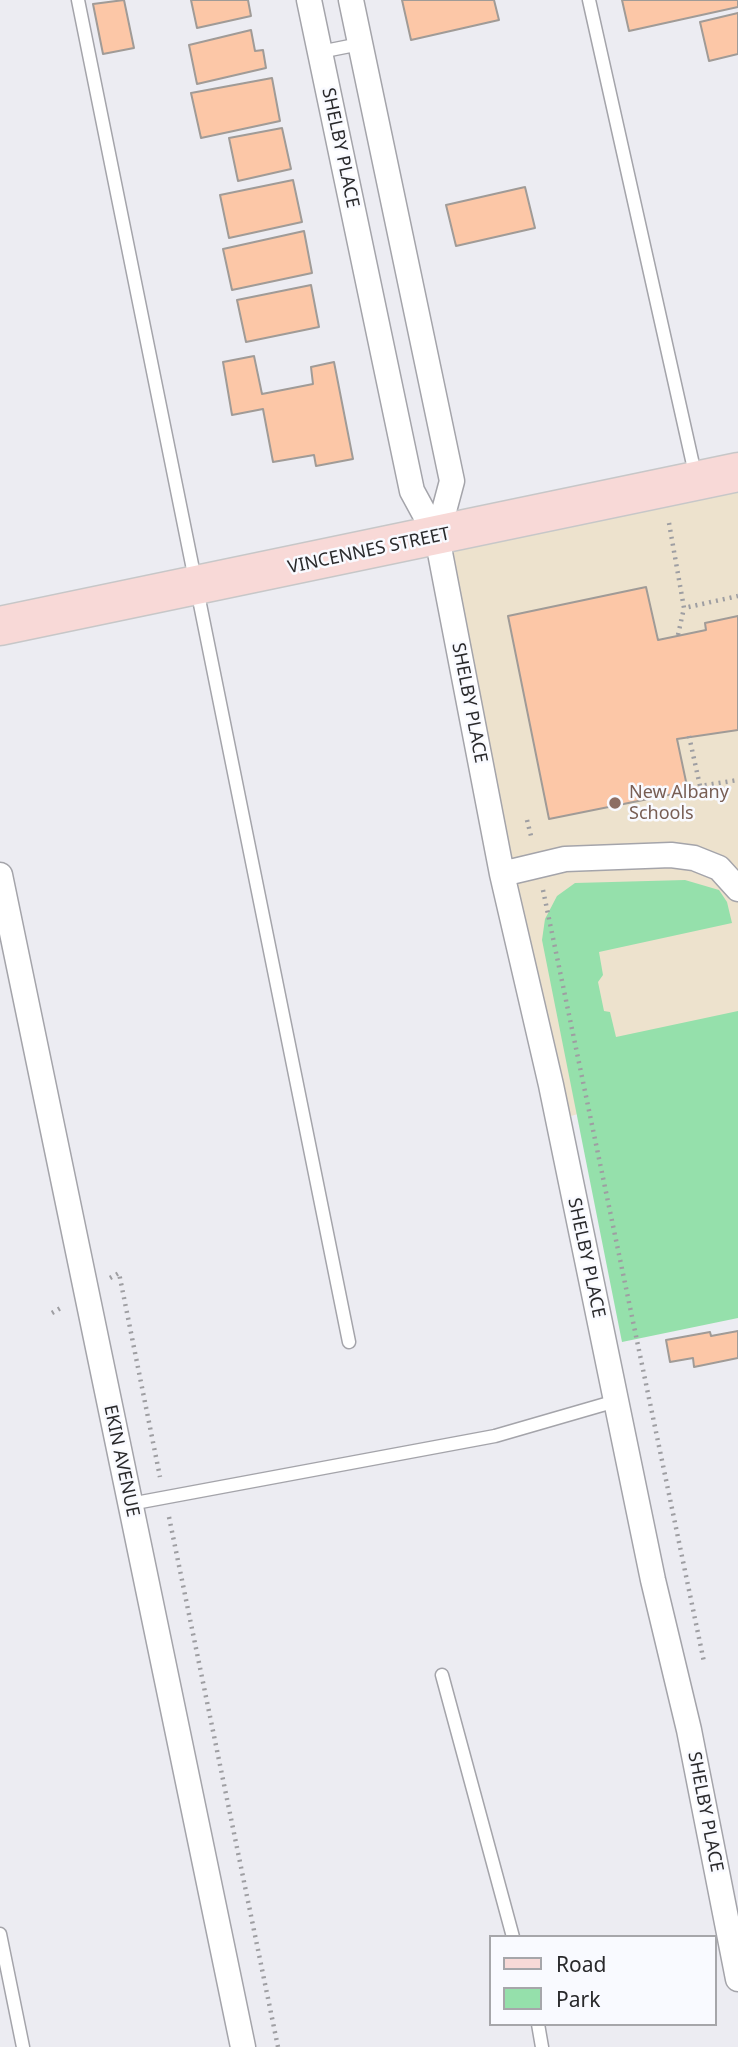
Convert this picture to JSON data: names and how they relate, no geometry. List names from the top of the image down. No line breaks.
{"streets":{"main road":["VINCENNES STREET"],"street":["SHELBY PLACE","EKIN AVENUE"]},"crossings":[["SHELBY PLACE","VINCENNES STREET"]],"places":["New Albany Schools"],"legend":["Road","Park"]}
